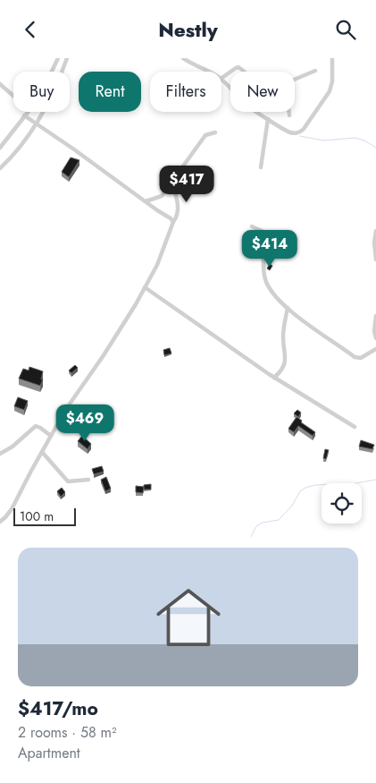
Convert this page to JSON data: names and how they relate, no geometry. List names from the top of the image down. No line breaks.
{"scale_bar":"100 m","page":{"header":"Nestly","chip":["Buy","Rent","Filters","New"],"price":["$417","$414","$469"],"scale":"100 m","list":[{"name":"$417/mo","note":"2 rooms · 58 m² · Apartment"}]}}
